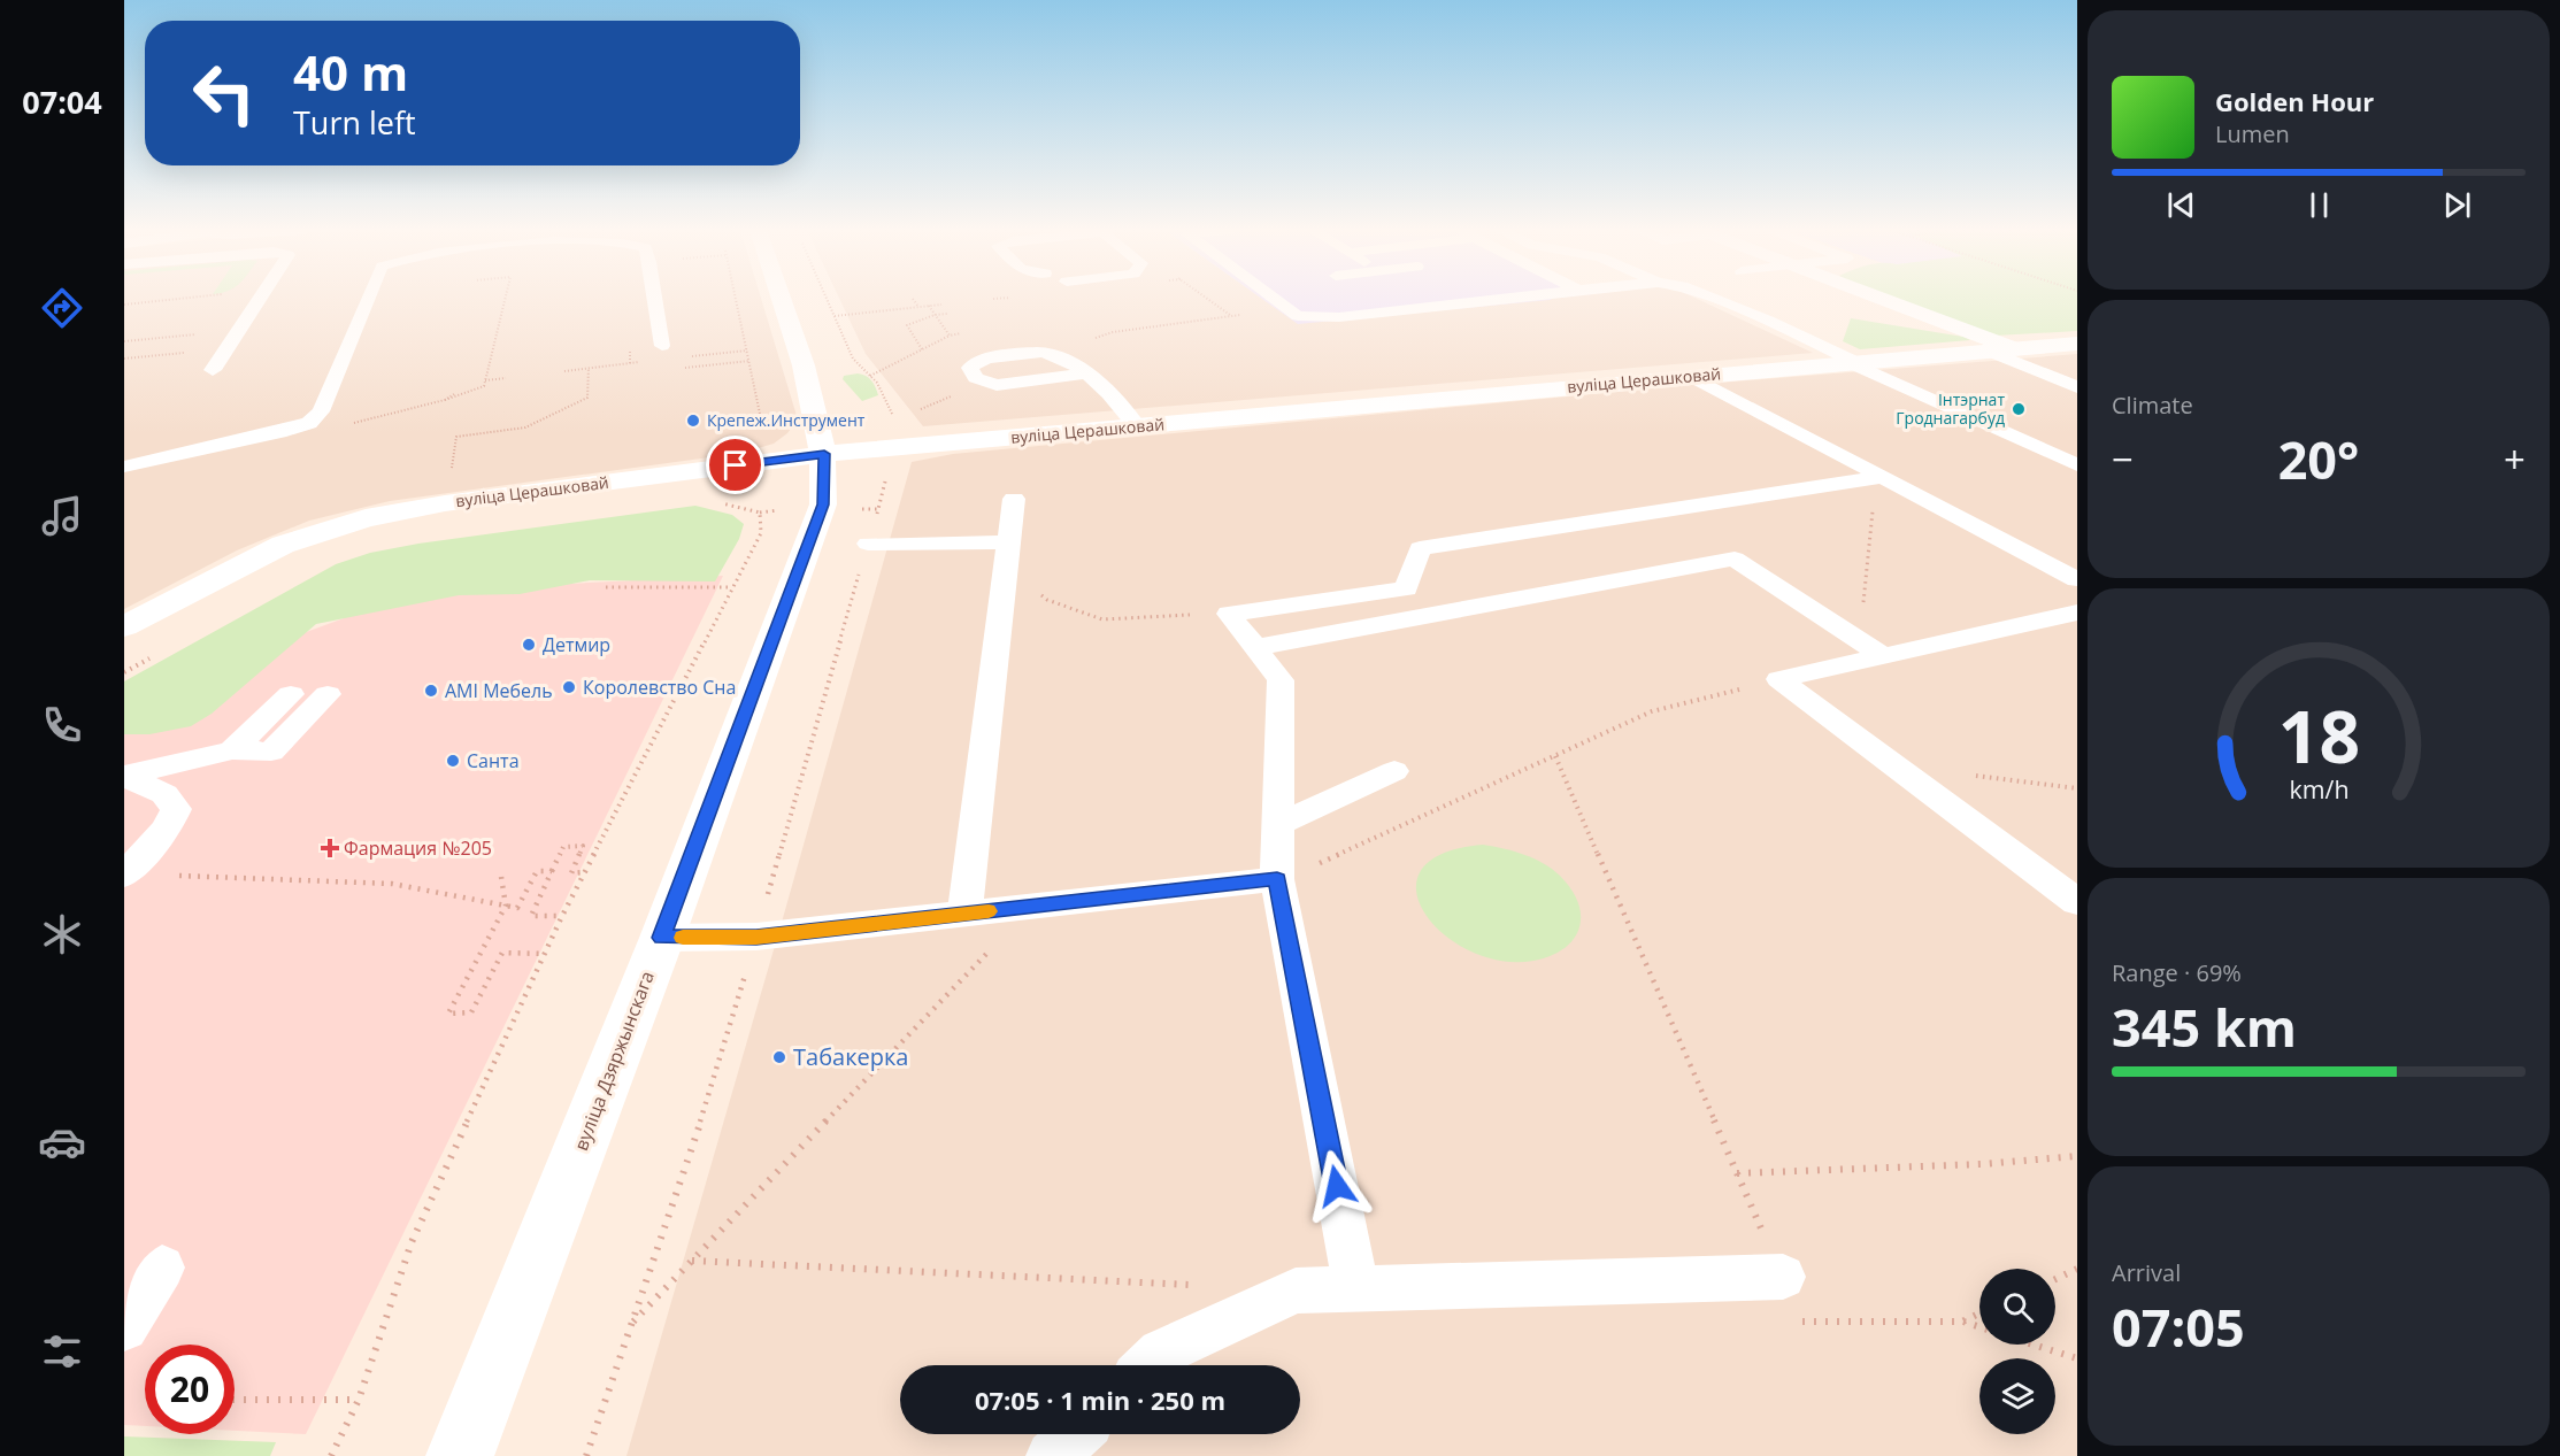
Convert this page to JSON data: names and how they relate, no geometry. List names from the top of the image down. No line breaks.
{"streets":{"street":["вуліца Церашковай","вуліца Дзяржынскага"]},"crossings":[["вуліца Церашковай","вуліца Дзяржынскага"]],"places":{"other":["Інтэрнат Гроднагарбуд","Крепеж.Инструмент","Детмир","Королевство Сна","AMI Мебель","Санта","Табакерка"],"health":["Фармация №205"]},"page":{"tabs":"07:04","turn":["40 m","Turn left"],"song":["Golden Hour","Lumen"],"tile":["Climate",["Range · 69%","345 km"],["Arrival","07:05"]],"heat":["−","20°","+"],"limit":"20","trip":"07:05 · 1 min · 250 m","gauge":["18","km/h"]}}
